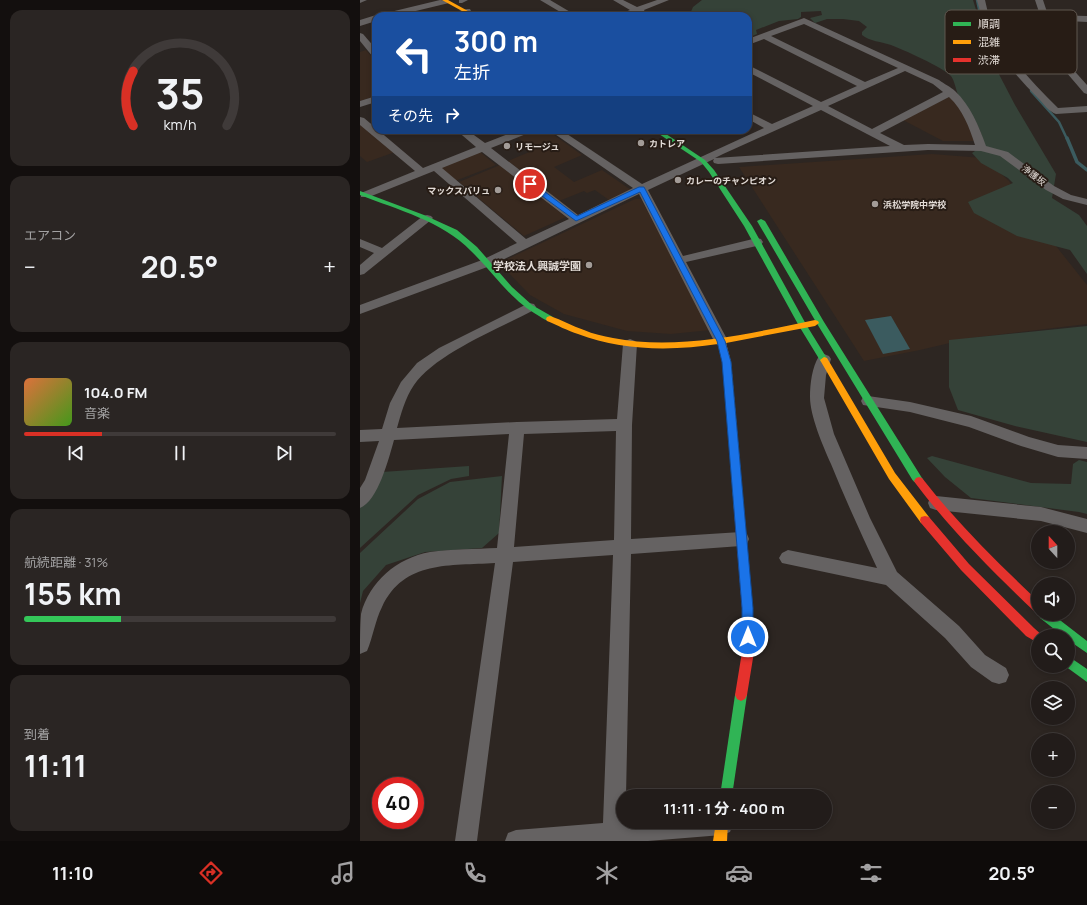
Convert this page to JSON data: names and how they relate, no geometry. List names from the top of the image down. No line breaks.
{"streets":{"street":["浄護坂"]},"places":["カトレア","リモージュ","カレーのチャンピオン","マックスバリュ","浜松学院中学校","学校法人興誠学園"],"legend":["順調","混雑","渋滞"],"north":"top","page":{"turn":["300 m","左折"],"then":"その先","tile":["エアコン",["航続距離 · 31%","155 km"],["到着","11:11"]],"heat":["−","20.5°","+"],"song":["104.0 FM","音楽"],"map_buttons":["+","−"],"limit":"40","trip":"11:11 · 1 分 · 400 m","tabs":["11:10","20.5°"],"gauge":["35","km/h"]}}
